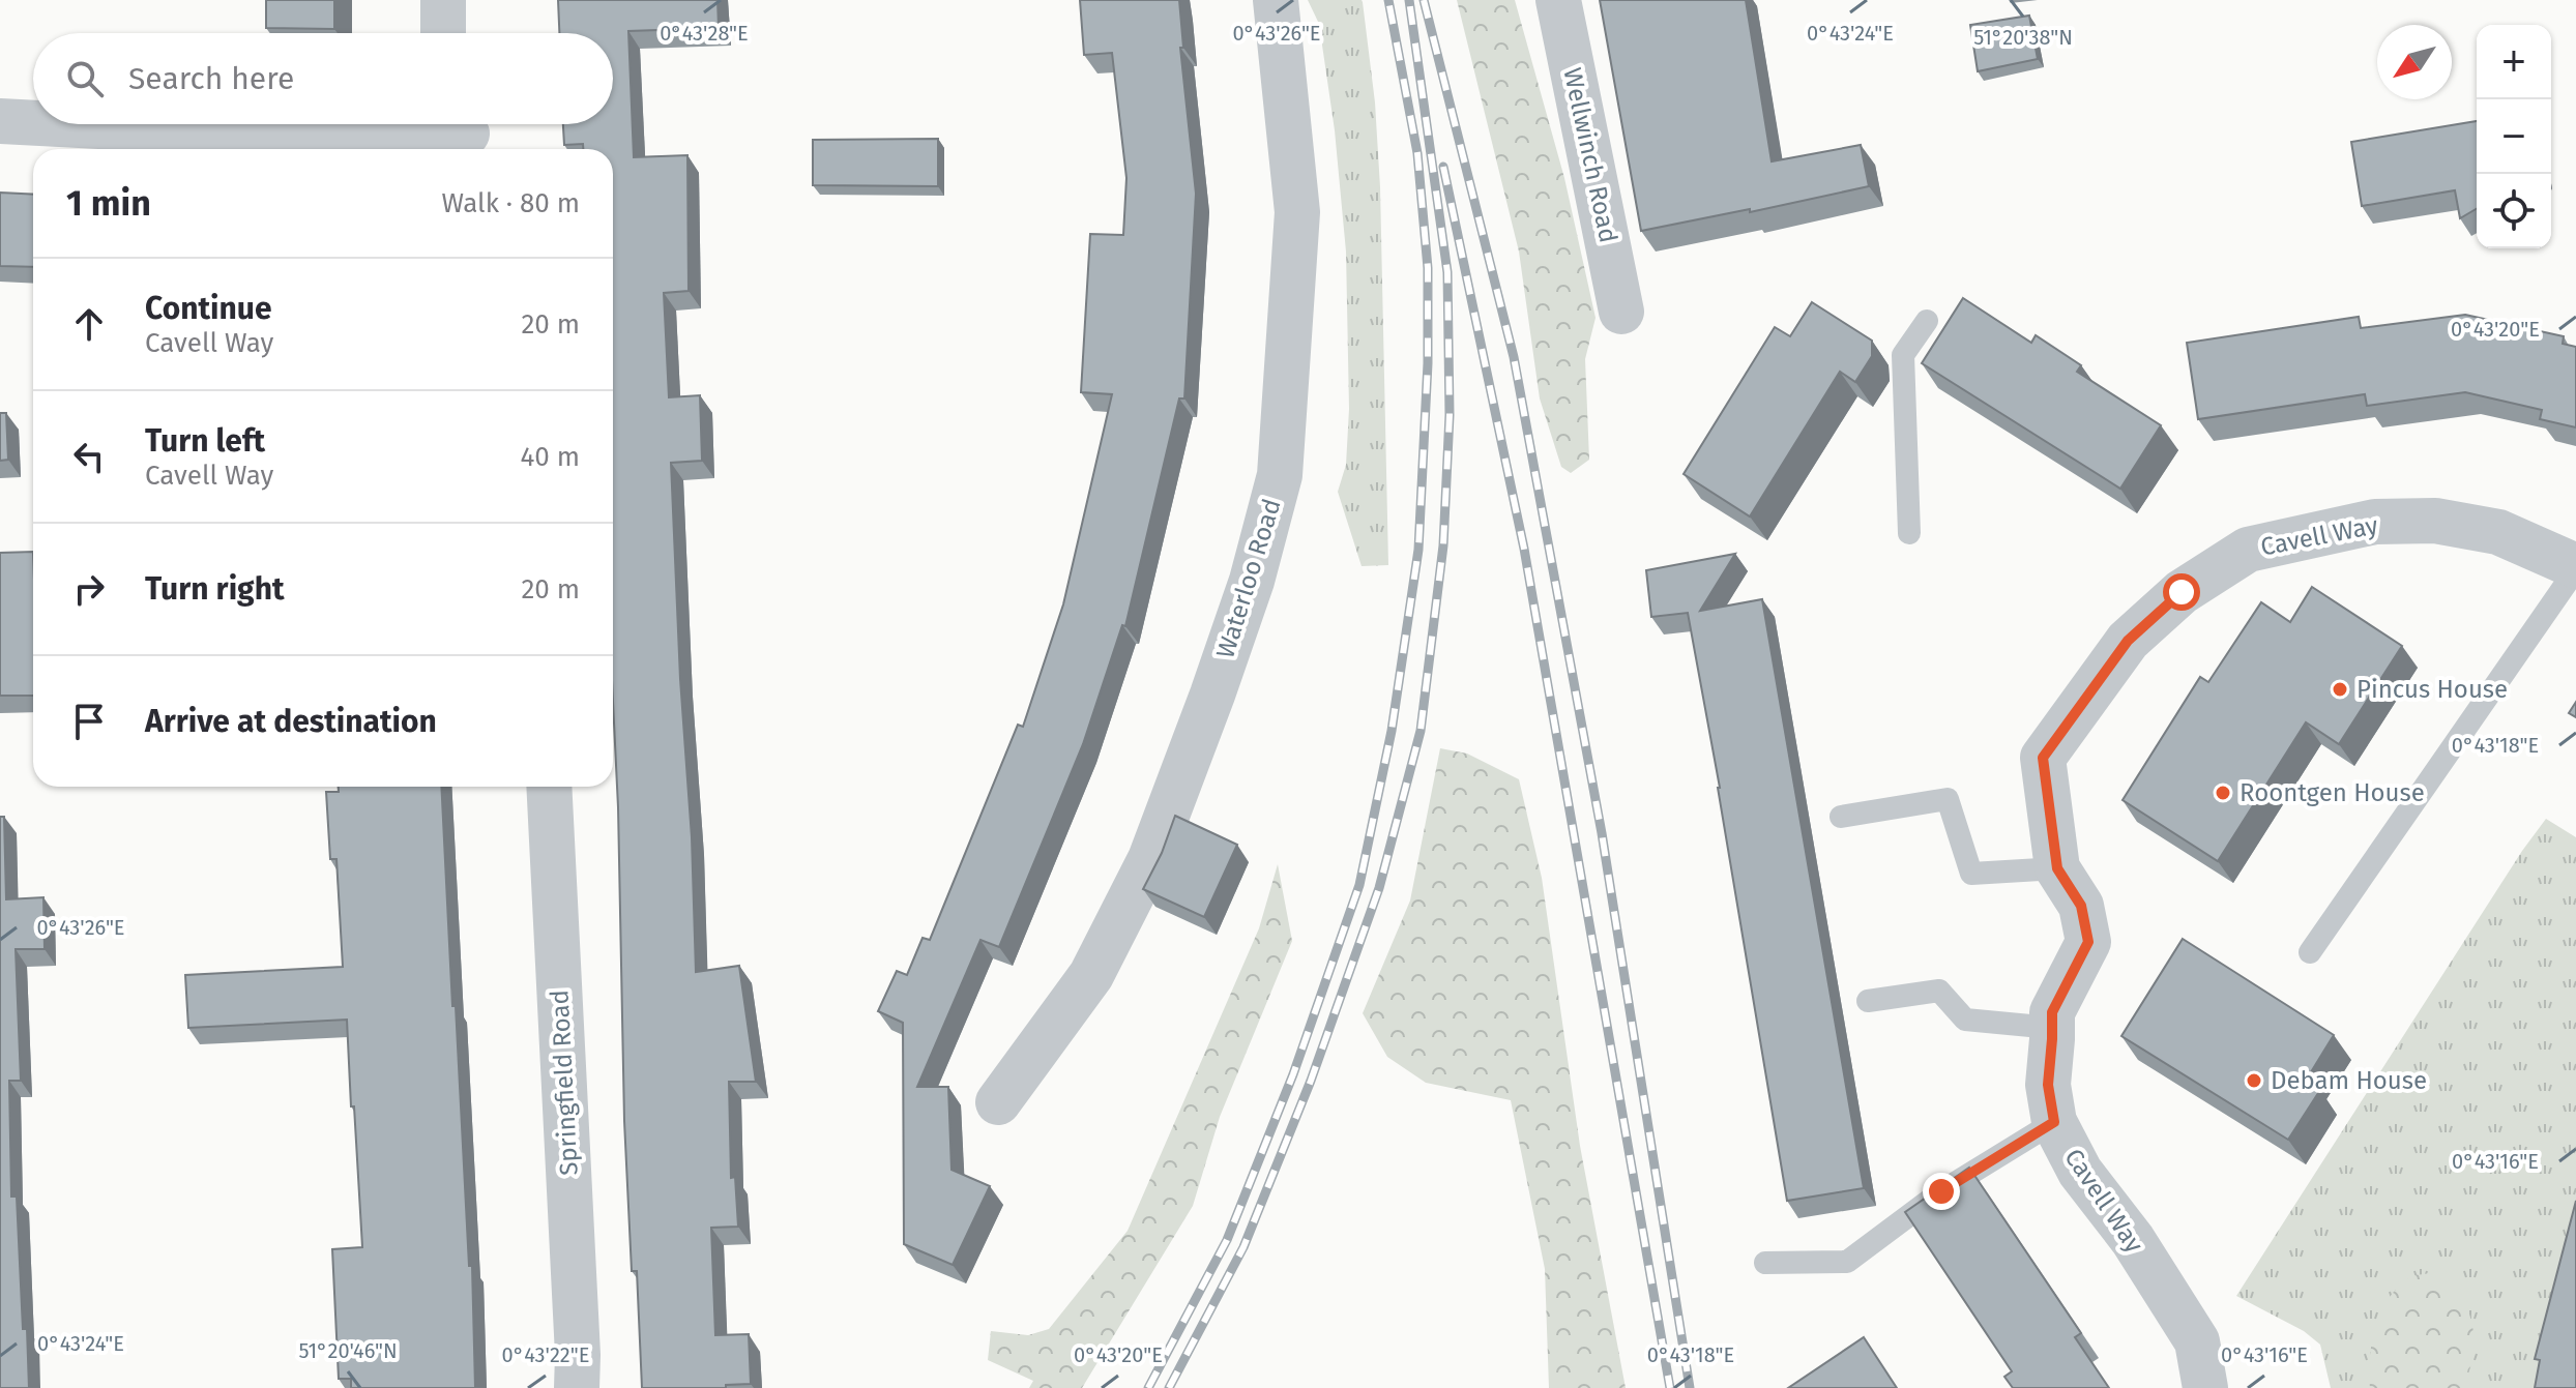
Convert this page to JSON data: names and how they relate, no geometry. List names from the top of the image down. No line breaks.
{"streets":{"street":["Wellwinch Road","Cavell Way","Waterloo Road","Springfield Road"]},"places":["Pincus House","Roontgen House","Debam House"],"north":"bottom left","page":{"map_buttons":["+","−"],"search":"Search here","heading":["1 min","Walk · 80 m"],"list":[["Continue","Cavell Way","20 m"],["Turn left","Cavell Way","40 m"],["Turn right","20 m"],"Arrive at destination"]},"coordinates":["0°43'28\"E","0°43'26\"E","0°43'24\"E","51°20'38\"N","0°43'20\"E","0°43'18\"E","0°43'16\"E","51°20'46\"N","0°43'22\"E"]}
